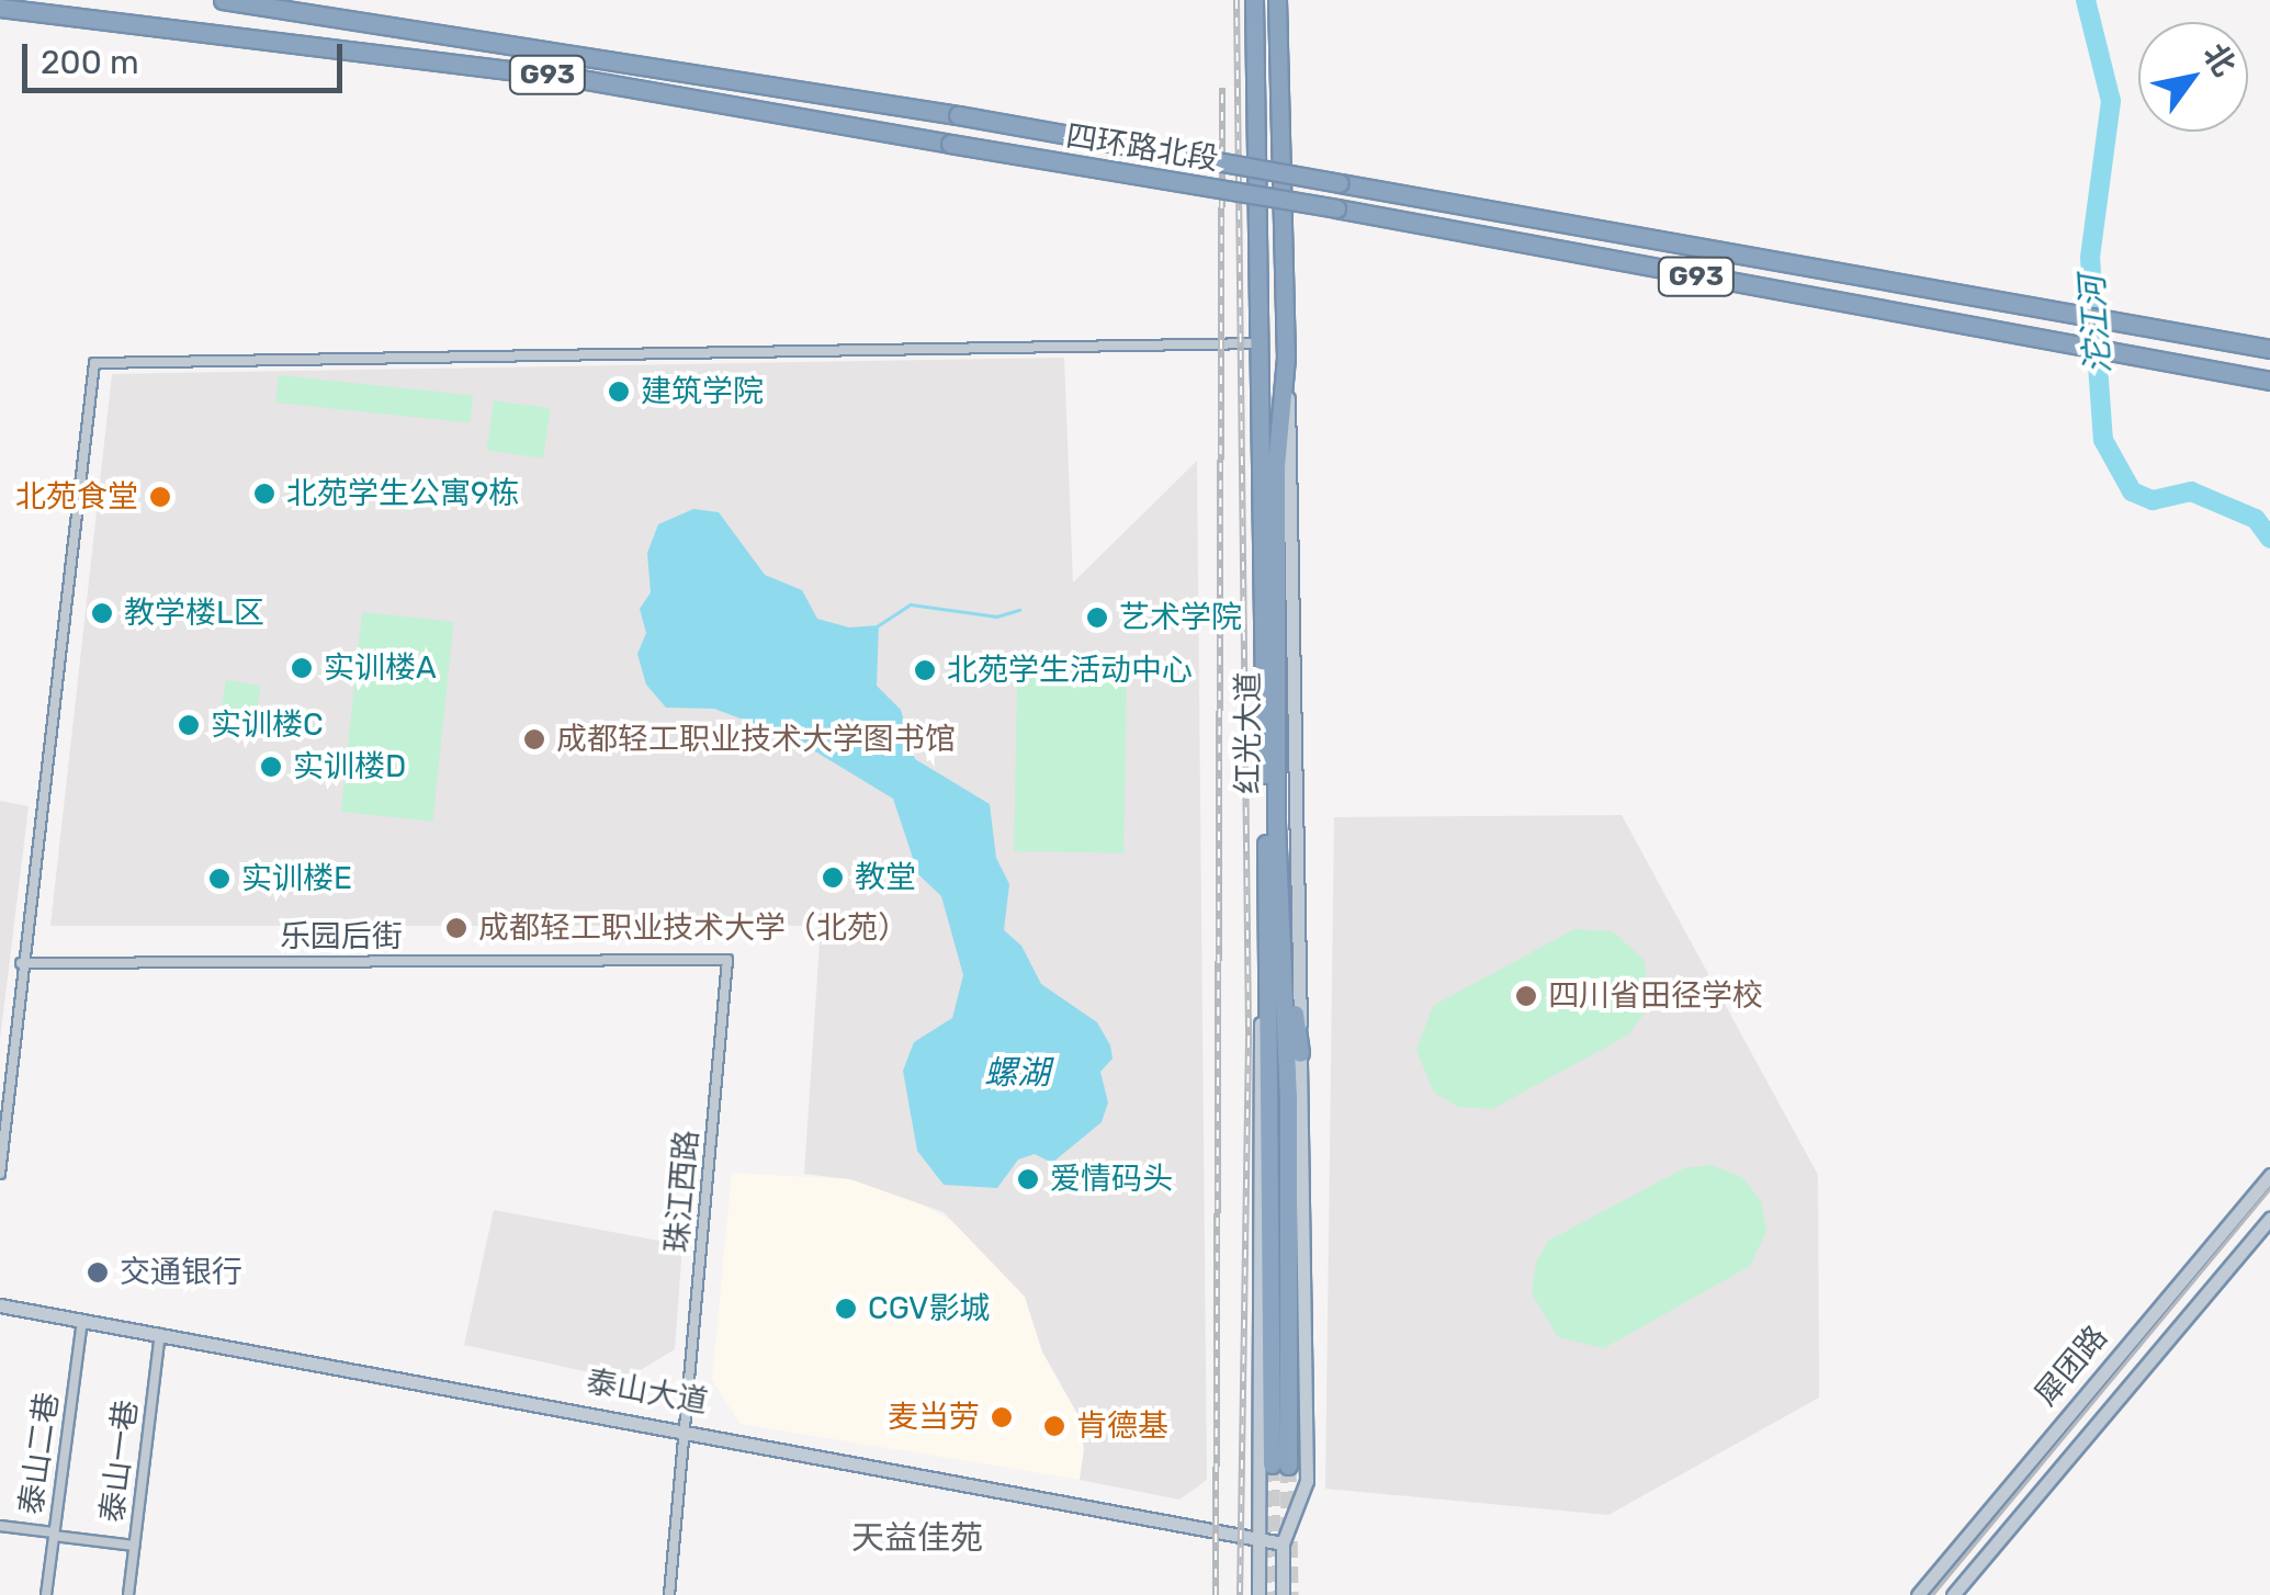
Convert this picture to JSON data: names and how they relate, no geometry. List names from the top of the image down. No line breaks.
{"streets":{"highway":["G93","四环路北段","红光大道"],"main road":["犀团路","泰山大道"],"street":["乐园后街","珠江西路","泰山二巷","泰山一巷"]},"crossings":[["乐园后街","珠江西路"],["珠江西路","泰山大道"],["泰山大道","泰山二巷"],["泰山大道","泰山一巷"]],"districts":["天益佳苑"],"water":["沱江河","螺湖"],"places":["建筑学院","北苑学生公寓9栋","北苑食堂","教学楼L区","艺术学院","实训楼A","北苑学生活动中心","实训楼C","成都轻工职业技术大学图书馆","实训楼D","教堂","实训楼E","成都轻工职业技术大学（北苑）","四川省田径学校","爱情码头","交通银行","CGV影城","麦当劳","肯德基"],"scale_bar":"200 m","north":"top right"}
